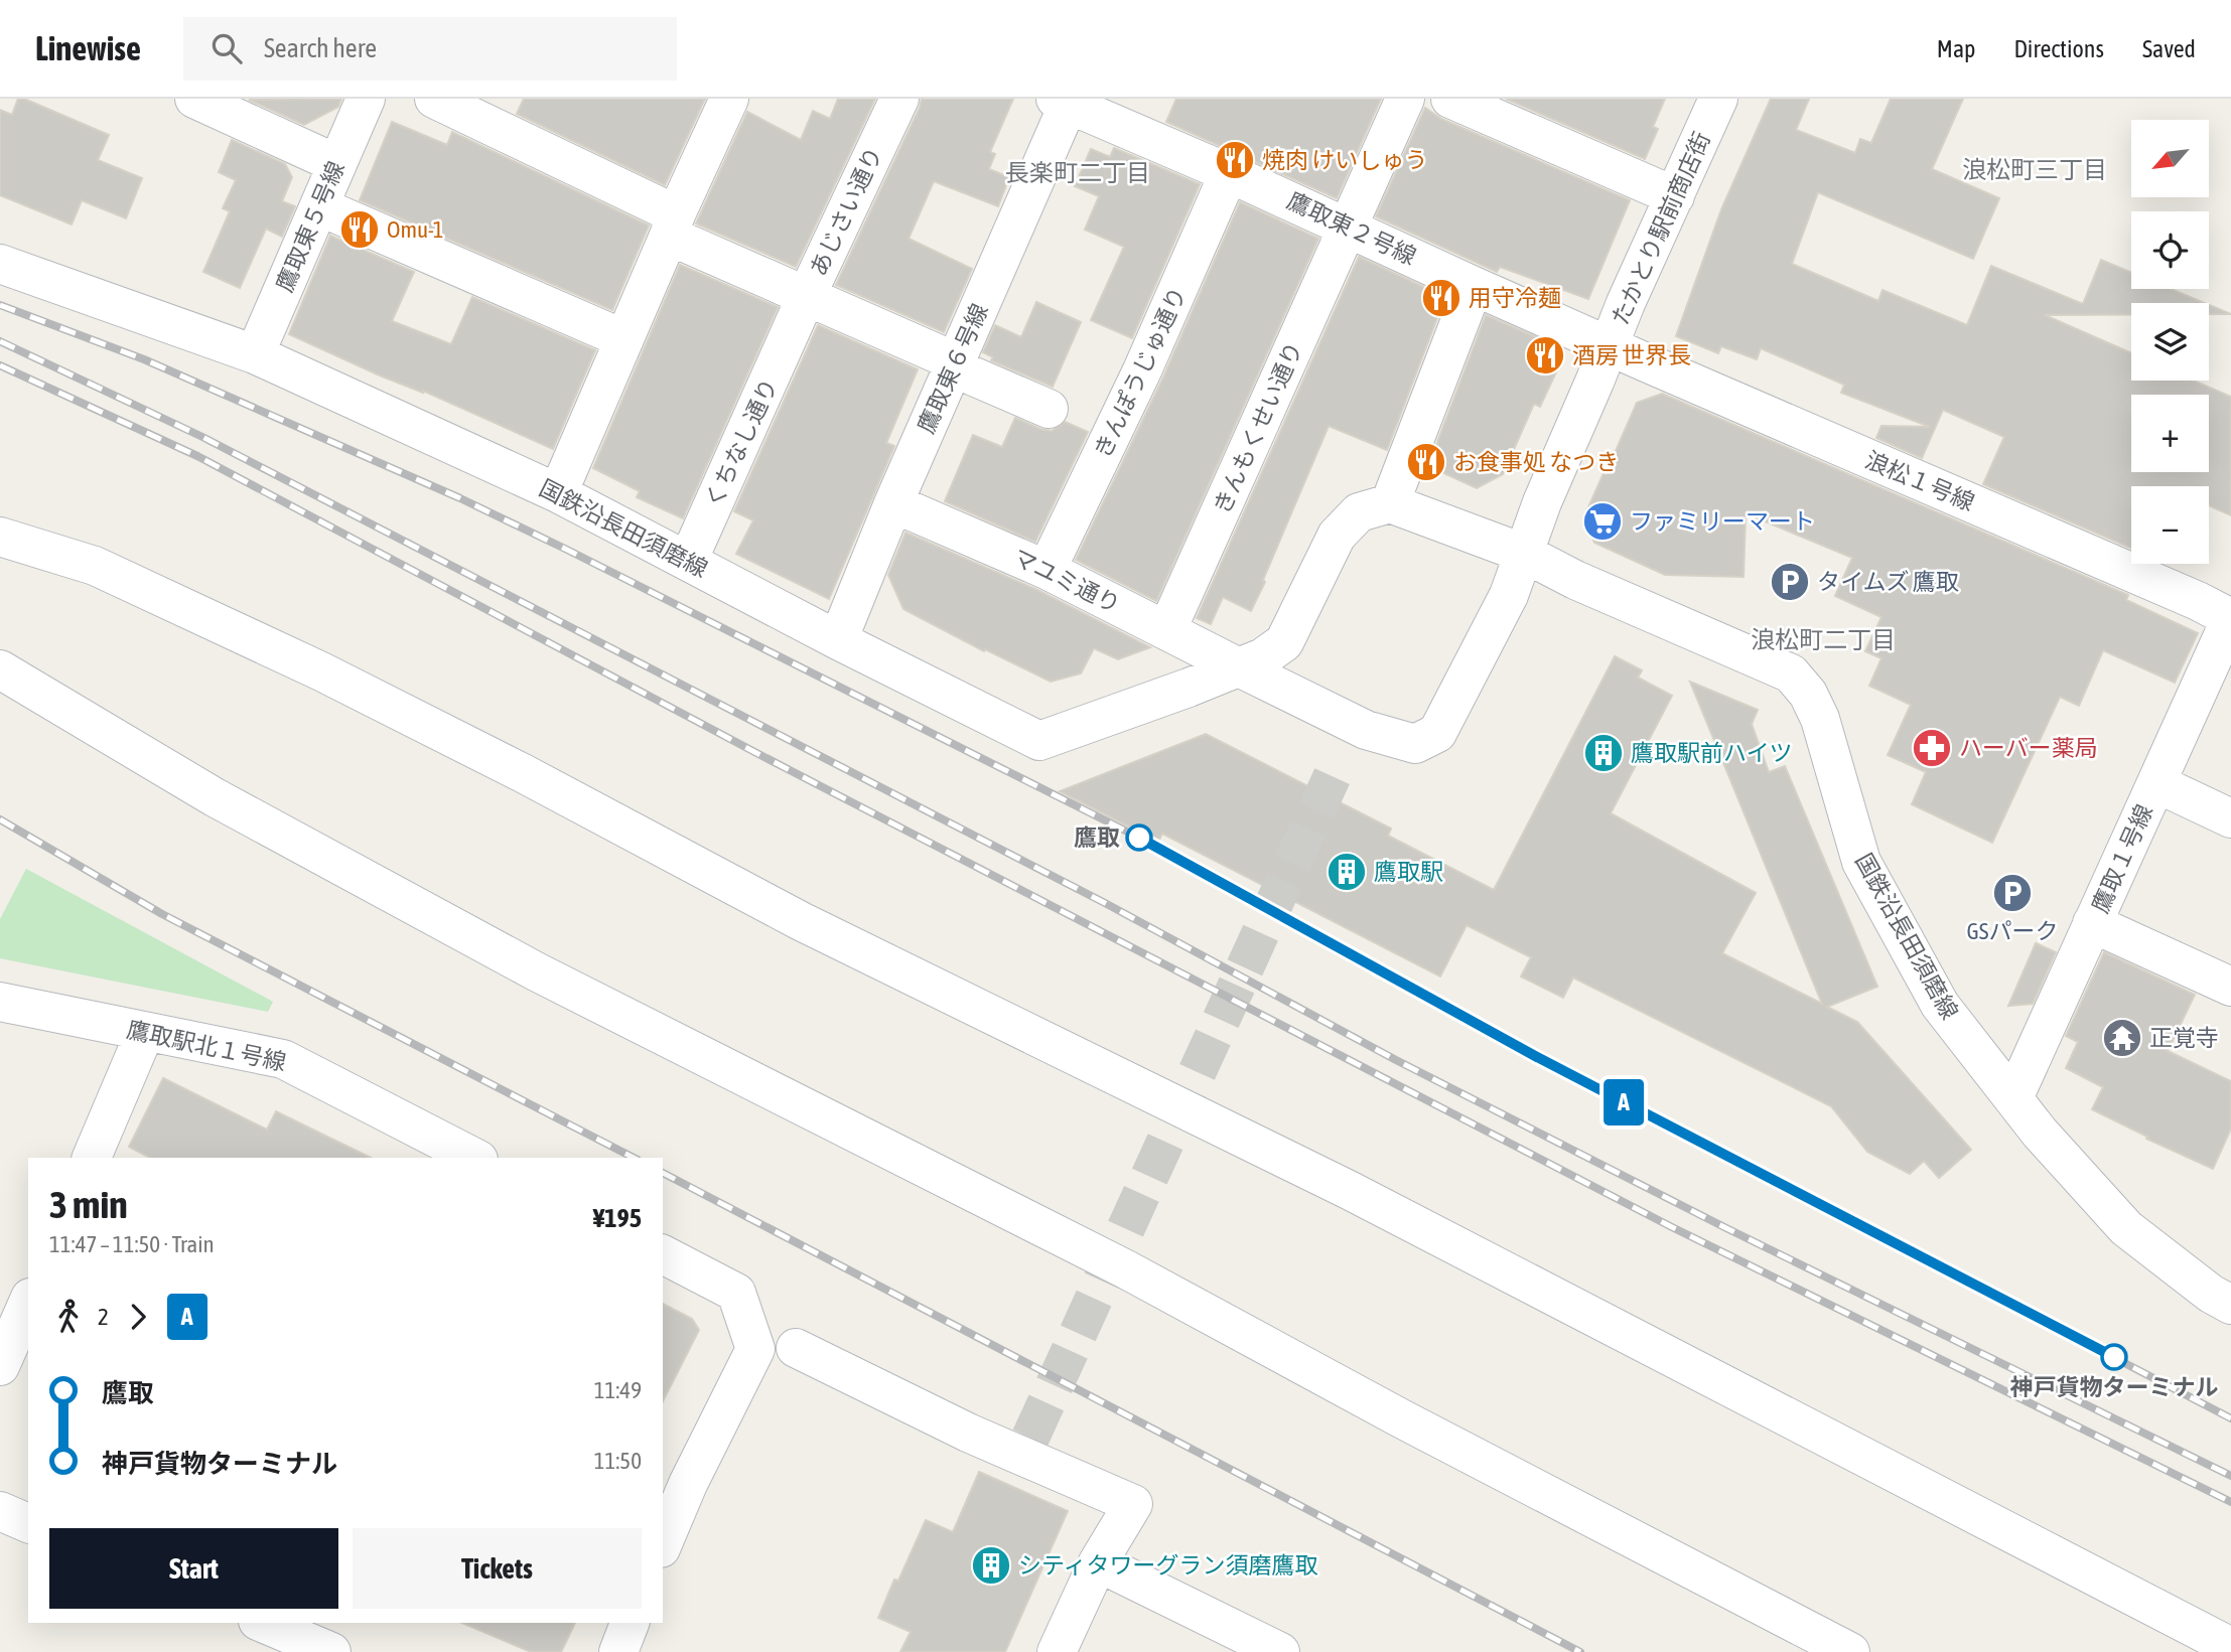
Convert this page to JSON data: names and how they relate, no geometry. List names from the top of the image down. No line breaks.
{"streets":{"street":["あじさい通り","鷹取東５号線","鷹取東２号線","たかとり駅前商店街","鷹取東６号線","きんぽうじゅ通り","きんもくせい通り","くちなし通り","浪松１号線","国鉄沿長田須磨線","マユミ通り","鷹取１号線","鷹取駅北１号線"]},"crossings":[["あじさい通り","くちなし通り"],["鷹取東５号線","国鉄沿長田須磨線"],["鷹取東２号線","たかとり駅前商店街"],["鷹取東２号線","鷹取東６号線"],["鷹取東２号線","きんぽうじゅ通り"],["鷹取東２号線","きんもくせい通り"],["鷹取東２号線","浪松１号線"],["たかとり駅前商店街","浪松１号線"],["たかとり駅前商店街","国鉄沿長田須磨線"],["鷹取東６号線","国鉄沿長田須磨線"],["鷹取東６号線","マユミ通り"],["きんぽうじゅ通り","マユミ通り"],["きんもくせい通り","マユミ通り"],["くちなし通り","国鉄沿長田須磨線"],["浪松１号線","鷹取１号線"],["国鉄沿長田須磨線","マユミ通り"],["国鉄沿長田須磨線","鷹取１号線"]],"districts":["浪松町三丁目","長楽町二丁目","浪松町二丁目"],"places":{"restaurant":["焼肉 けいしゅう","Omu-1","用守冷麺","酒房 世界長","お食事処 なつき"],"supermarket":["ファミリーマート"],"parking":["タイムズ 鷹取","GSパーク"],"pharmacy":["ハーバー薬局"],"building":["鷹取駅前ハイツ","鷹取駅","シティタワーグラン須磨鷹取"],"other":["鷹取","神戸貨物ターミナル"],"temple":["正覚寺"]},"north":"bottom left","page":{"header":"Linewise","search":"Search here","nav":["Map","Directions","Saved"],"on_map":"A","map_buttons":["+","−"],"heading":["3 min","11:47 – 11:50 · Train","¥195"],"legs":["2","A"],"list":[{"name":"鷹取","value":"11:49"},{"name":"神戸貨物ターミナル","value":"11:50"}],"buttons":["Start","Tickets"]}}
